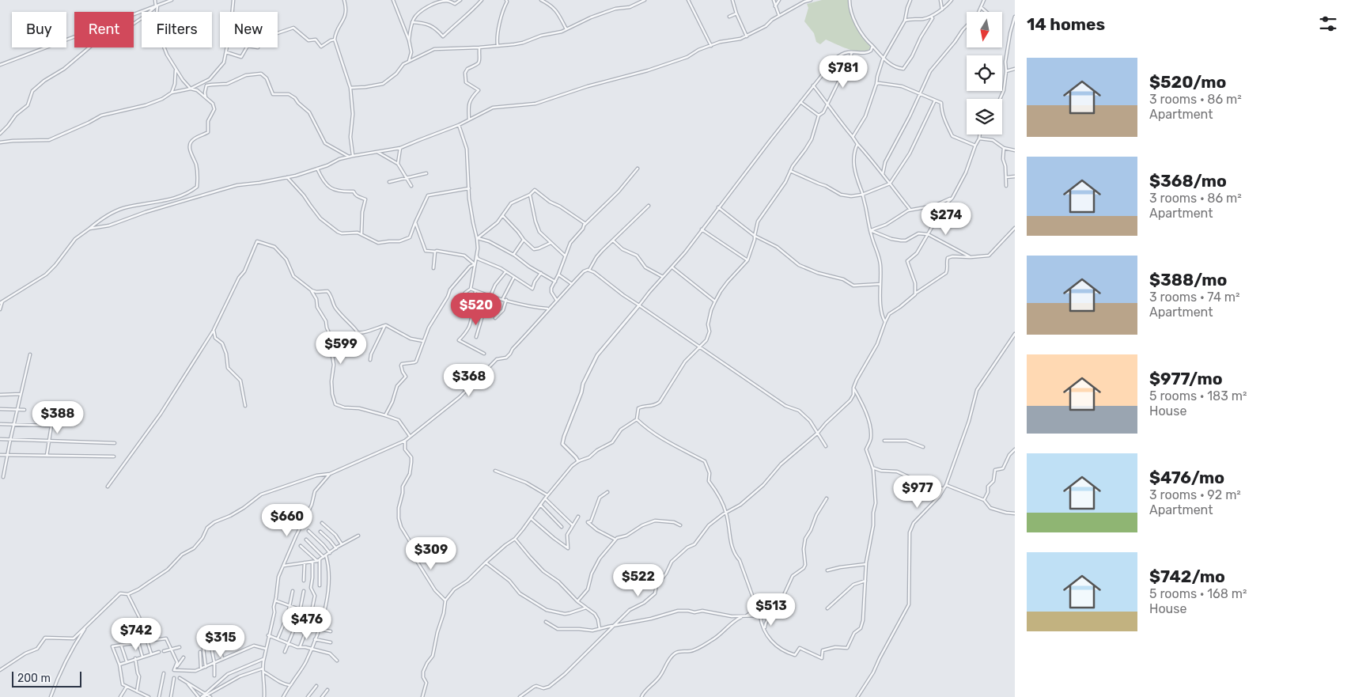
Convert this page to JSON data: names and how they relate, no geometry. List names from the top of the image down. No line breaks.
{"scale_bar":"200 m","north":"bottom","page":{"heading":"14 homes","chip":["Buy","Rent","Filters","New"],"list":[{"name":"$520/mo","note":"3 rooms · 86 m² · Apartment"},{"name":"$368/mo","note":"3 rooms · 86 m² · Apartment"},{"name":"$388/mo","note":"3 rooms · 74 m² · Apartment"},{"name":"$977/mo","note":"5 rooms · 183 m² · House"},{"name":"$476/mo","note":"3 rooms · 92 m² · Apartment"},{"name":"$742/mo","note":"5 rooms · 168 m² · House"}],"price":["$781","$274","$520","$599","$368","$388","$977","$660","$309","$522","$513","$476","$742","$315"],"scale":"200 m"}}
